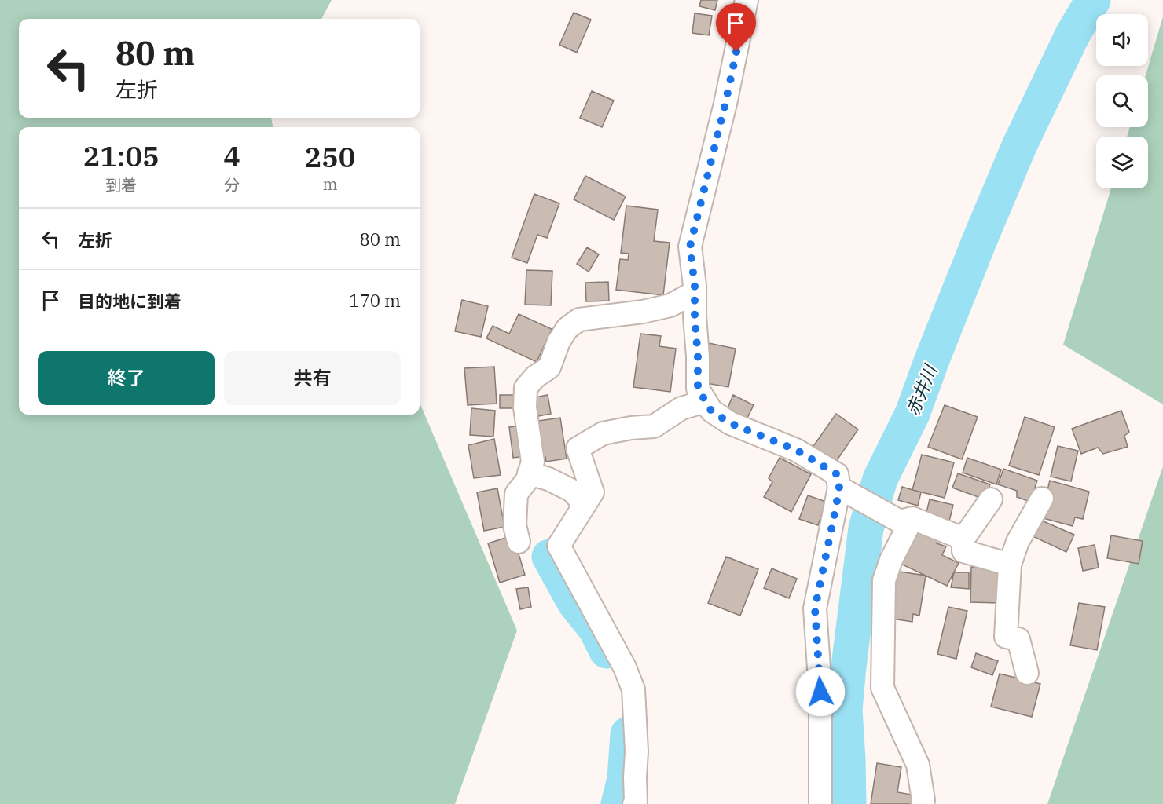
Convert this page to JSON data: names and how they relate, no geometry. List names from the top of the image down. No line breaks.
{"water":["赤井川"],"page":{"turn":["80 m","左折"],"eta":["21:05","到着","4","分","250","m"],"list":[{"name":"左折","value":"80 m"},{"name":"目的地に到着","value":"170 m"}],"buttons":["終了","共有"]}}
